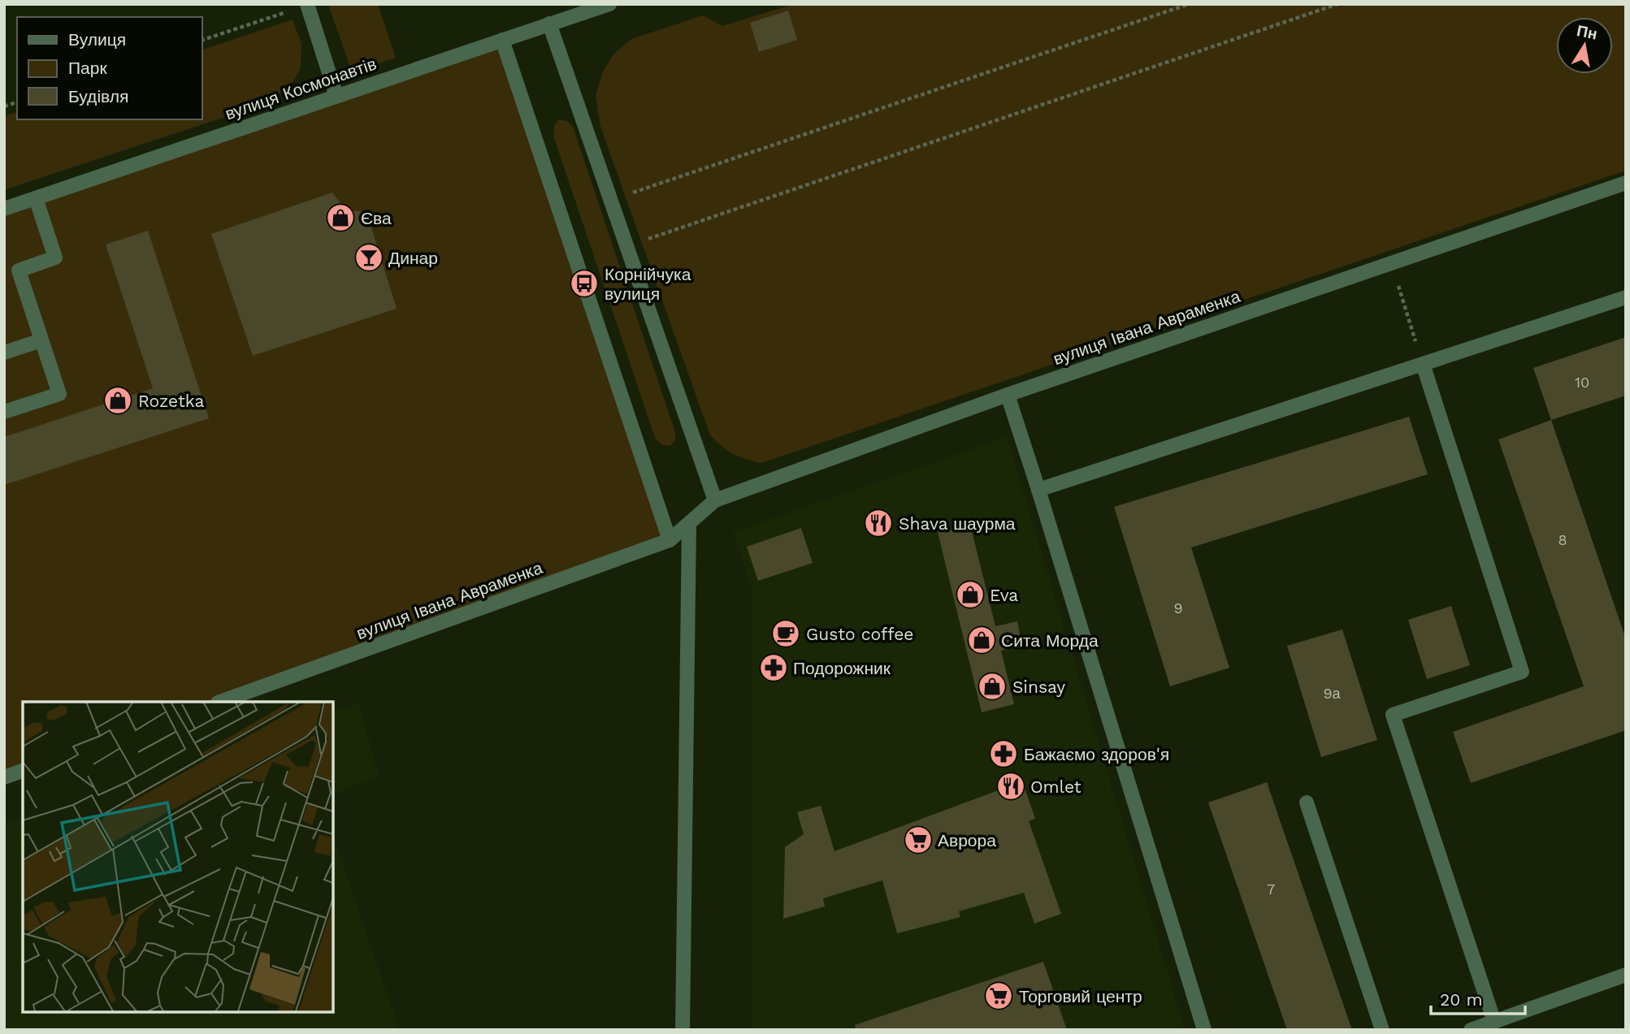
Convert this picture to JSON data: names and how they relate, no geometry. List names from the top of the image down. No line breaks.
{"streets":{"street":["вулиця Космонавтів","вулиця Івана Авраменка"]},"places":{"shop":["Єва","Rozetka","Eva","Сита Морда","Sinsay"],"bar":["Динар"],"bus stop":["Корнійчука вулиця"],"restaurant":["Shava шаурма","Omlet"],"cafe":["Gusto coffee"],"pharmacy":["Подорожник","Бажаємо здоров'я"],"supermarket":["Аврора","Торговий центр"]},"house_numbers":["10","8","9","9а","7"],"legend":["Вулиця","Парк","Будівля"],"scale_bar":"20 m","north":"top"}
